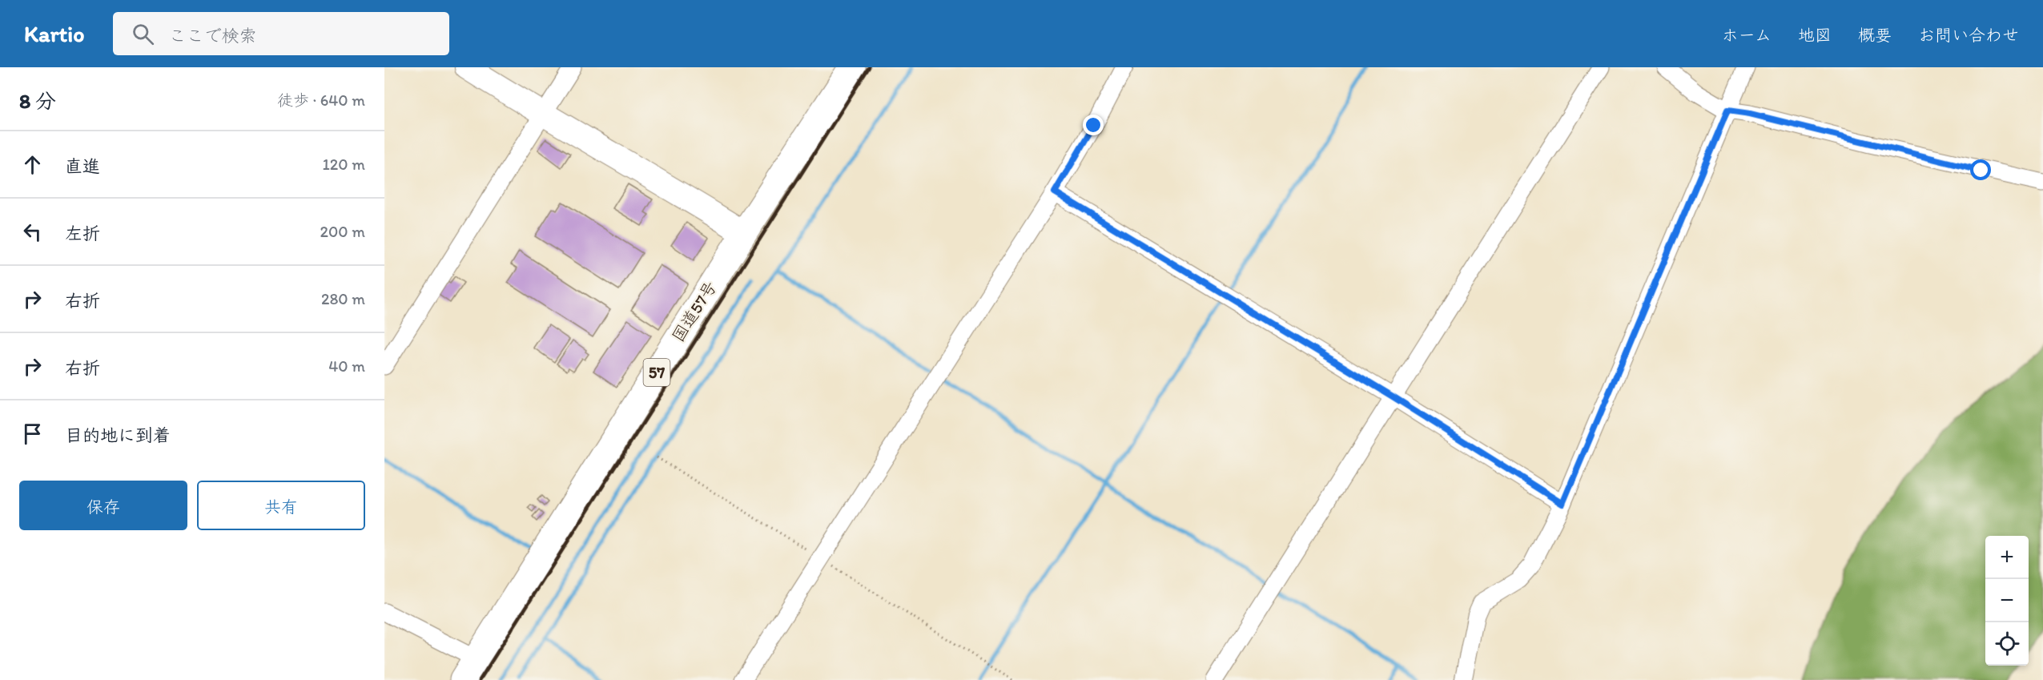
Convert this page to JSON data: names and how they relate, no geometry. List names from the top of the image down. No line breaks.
{"streets":{"highway":["国道57号","57"]},"page":{"header":"Kartio","search":"ここで検索","nav":["ホーム","地図","概要","お問い合わせ"],"heading":["8 分","徒歩 · 640 m"],"list":[["直進","120 m"],["左折","200 m"],["右折","280 m"],["右折","40 m"],"目的地に到着"],"buttons":["保存","共有"],"map_buttons":["+","−"]}}
